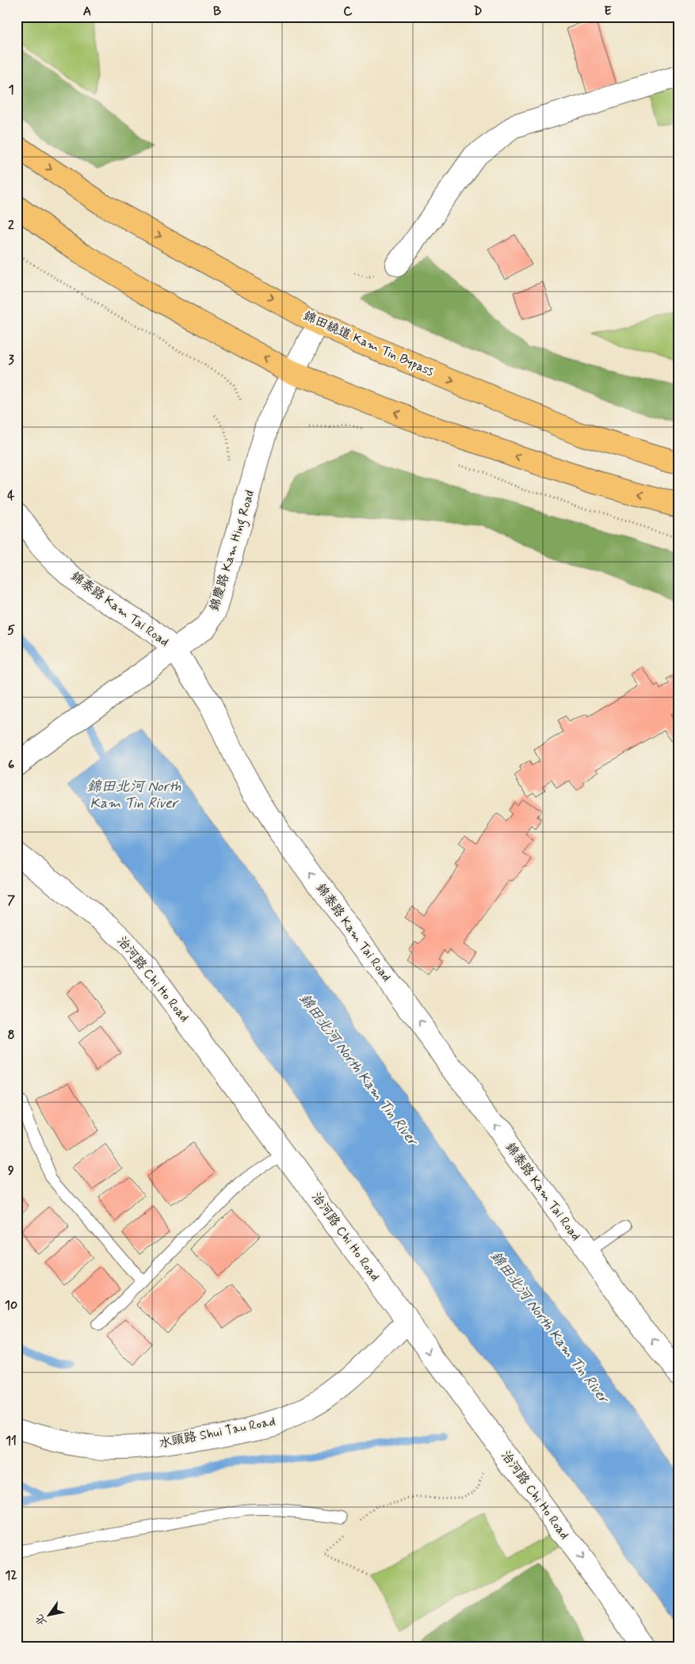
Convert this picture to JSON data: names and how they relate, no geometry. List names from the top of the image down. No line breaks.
{"streets":{"main road":["錦田繞道 Kam Tin Bypass"],"street":["錦慶路 Kam Hing Road","錦泰路 Kam Tai Road","治河路 Chi Ho Road","水頭路 Shui Tau Road"]},"crossings":[["錦田繞道 Kam Tin Bypass","錦慶路 Kam Hing Road"],["錦慶路 Kam Hing Road","錦泰路 Kam Tai Road"],["治河路 Chi Ho Road","水頭路 Shui Tau Road"]],"one_way":["錦泰路 Kam Tai Road","治河路 Chi Ho Road"],"water":["錦田北河 North Kam Tin River"],"north":"bottom left","grid":{"columns":["A","B","C","D","E"],"rows":["1","2","3","4","5","6","7","8","9","10","11","12"]}}
